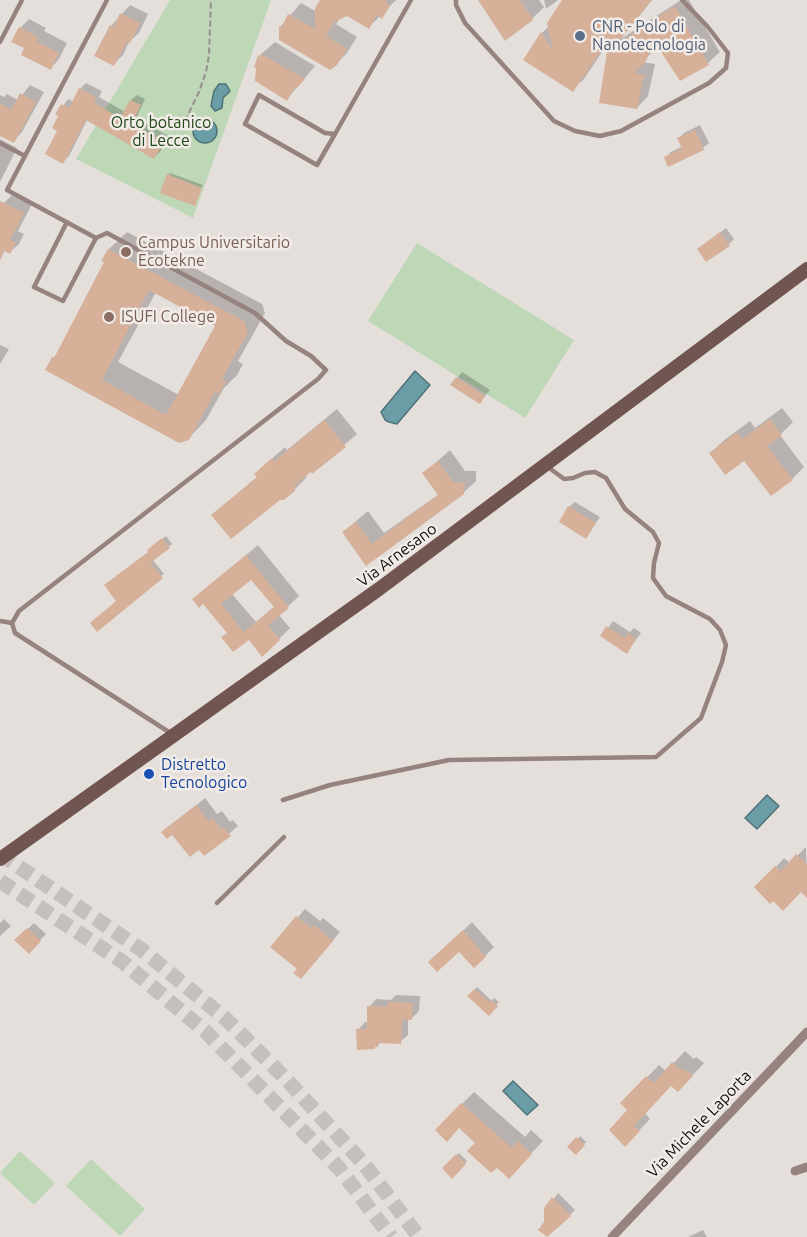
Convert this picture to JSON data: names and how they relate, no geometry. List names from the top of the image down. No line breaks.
{"streets":{"main road":["Via Arnesano"],"street":["Via Michele Laporta"]},"parks":["Orto botanico di Lecce"],"places":["CNR - Polo di Nanotecnologia","Campus Universitario Ecotekne","ISUFI College","Distretto Tecnologico"]}
